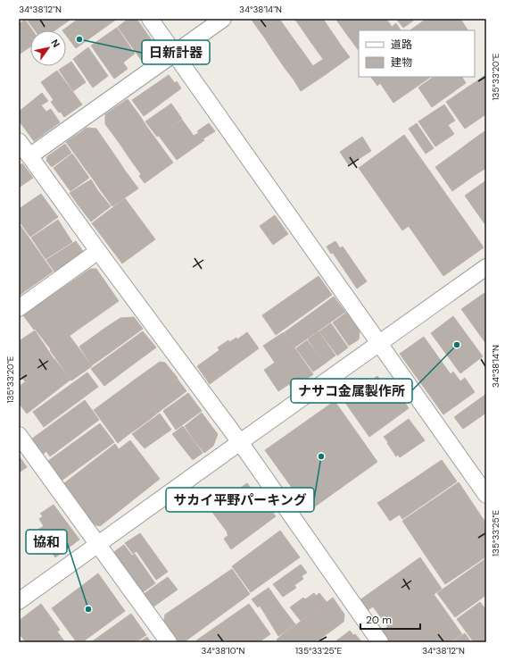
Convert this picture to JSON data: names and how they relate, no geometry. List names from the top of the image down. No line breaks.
{"places":["日新計器","ナサコ金属製作所","サカイ平野パーキング","協和"],"legend":["道路","建物"],"scale_bar":"20 m","north":"top right","coordinates":["34°38'12\"N","34°38'14\"N","135°33'20\"E","135°33'25\"E","34°38'10\"N"]}
